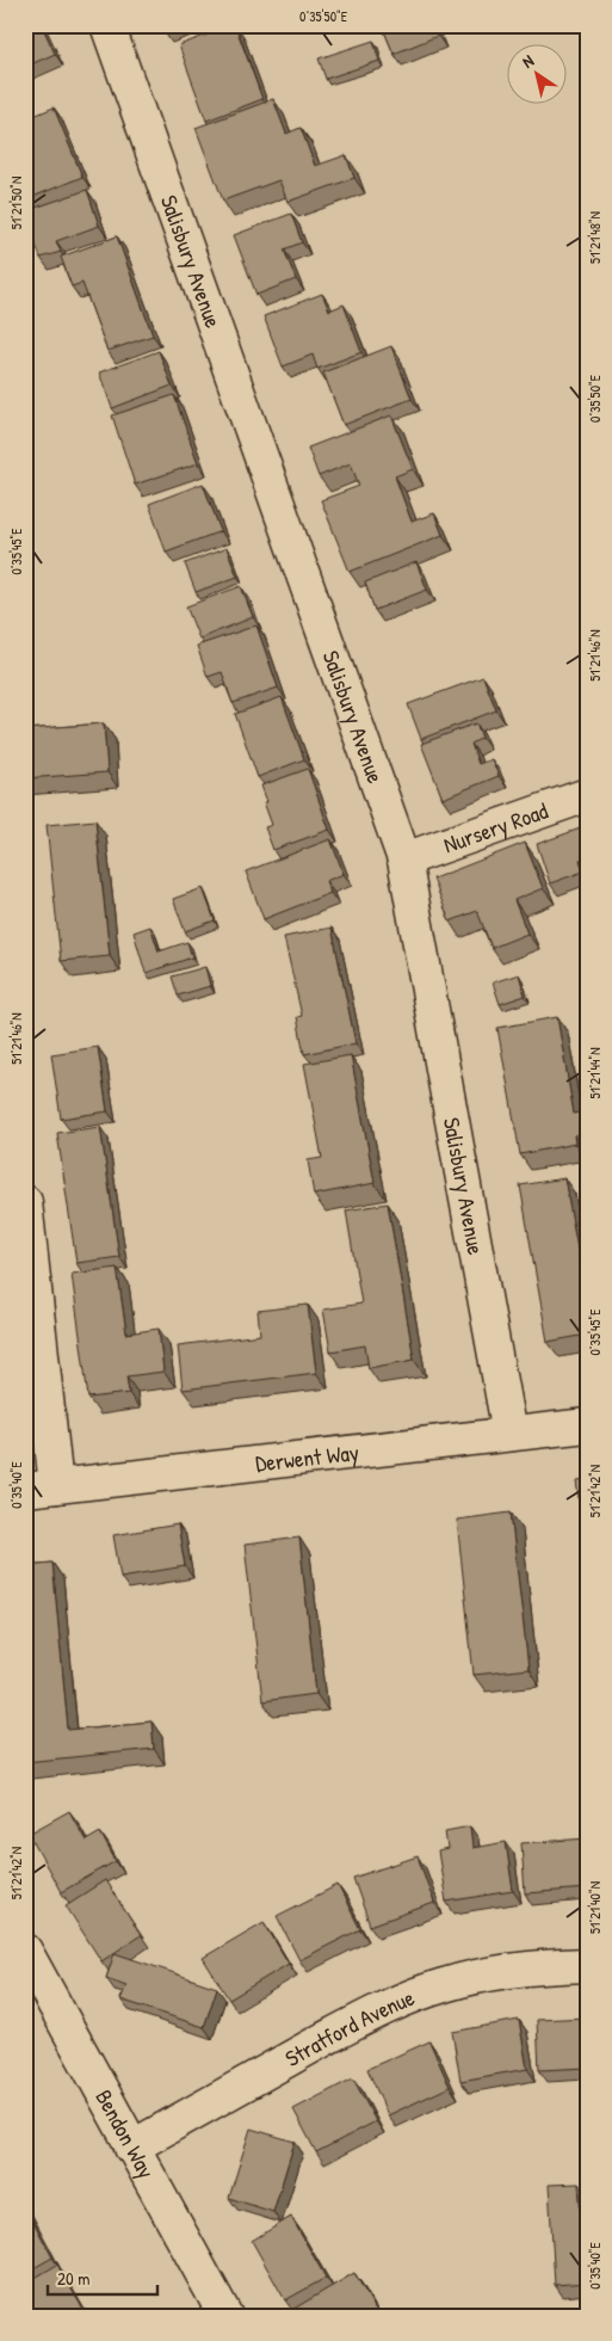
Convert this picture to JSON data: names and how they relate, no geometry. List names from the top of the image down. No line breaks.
{"streets":{"street":["Salisbury Avenue","Nursery Road","Derwent Way","Stratford Avenue","Bendon Way"]},"crossings":[["Salisbury Avenue","Nursery Road"],["Salisbury Avenue","Derwent Way"],["Stratford Avenue","Bendon Way"]],"scale_bar":"20 m","north":"top left","coordinates":["0°35'50\"E","51°21'50\"N","51°21'48\"N","0°35'45\"E","51°21'46\"N","51°21'44\"N","0°35'40\"E","51°21'42\"N","51°21'40\"N"]}
